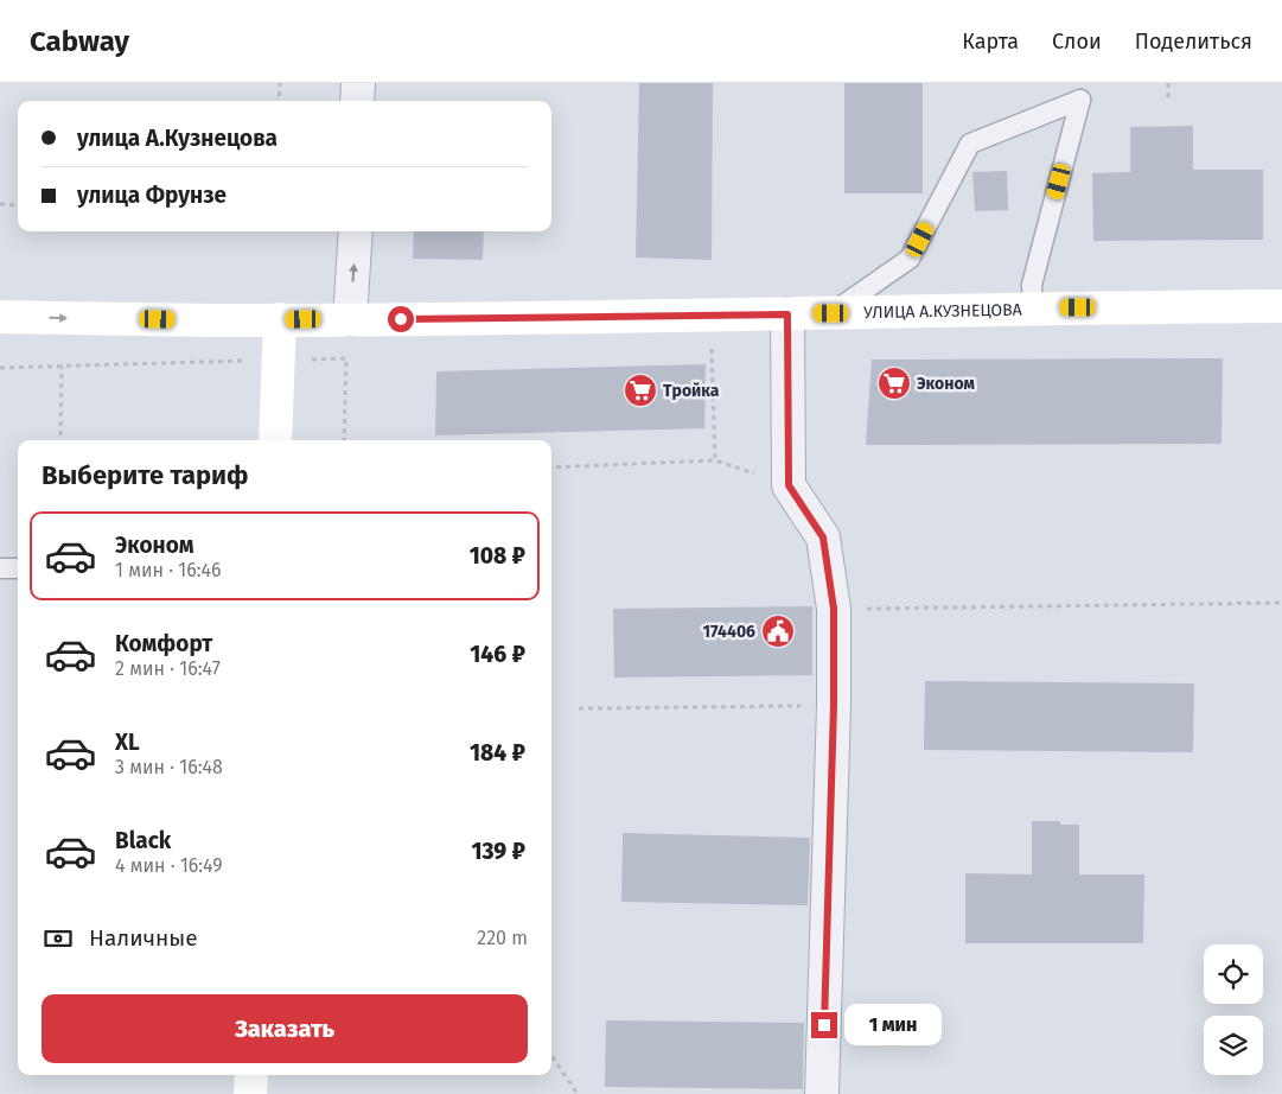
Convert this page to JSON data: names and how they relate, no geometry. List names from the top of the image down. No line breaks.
{"streets":{"main road":["УЛИЦА А.КУЗНЕЦОВА"]},"places":{"supermarket":["Эконом","Тройка"],"public building":["174406"]},"page":{"header":"Cabway","nav":["Карта","Слои","Поделиться"],"banner":["улица А.Кузнецова","улица Фрунзе"],"heading":"Выберите тариф","list":[{"name":"Эконом","note":"1 мин · 16:46","value":"108 ₽"},{"name":"Комфорт","note":"2 мин · 16:47","value":"146 ₽"},{"name":"XL","note":"3 мин · 16:48","value":"184 ₽"},{"name":"Black","note":"4 мин · 16:49","value":"139 ₽"}],"pay":["Наличные","220 m"],"buttons":"Заказать","bubble":"1 мин"}}
